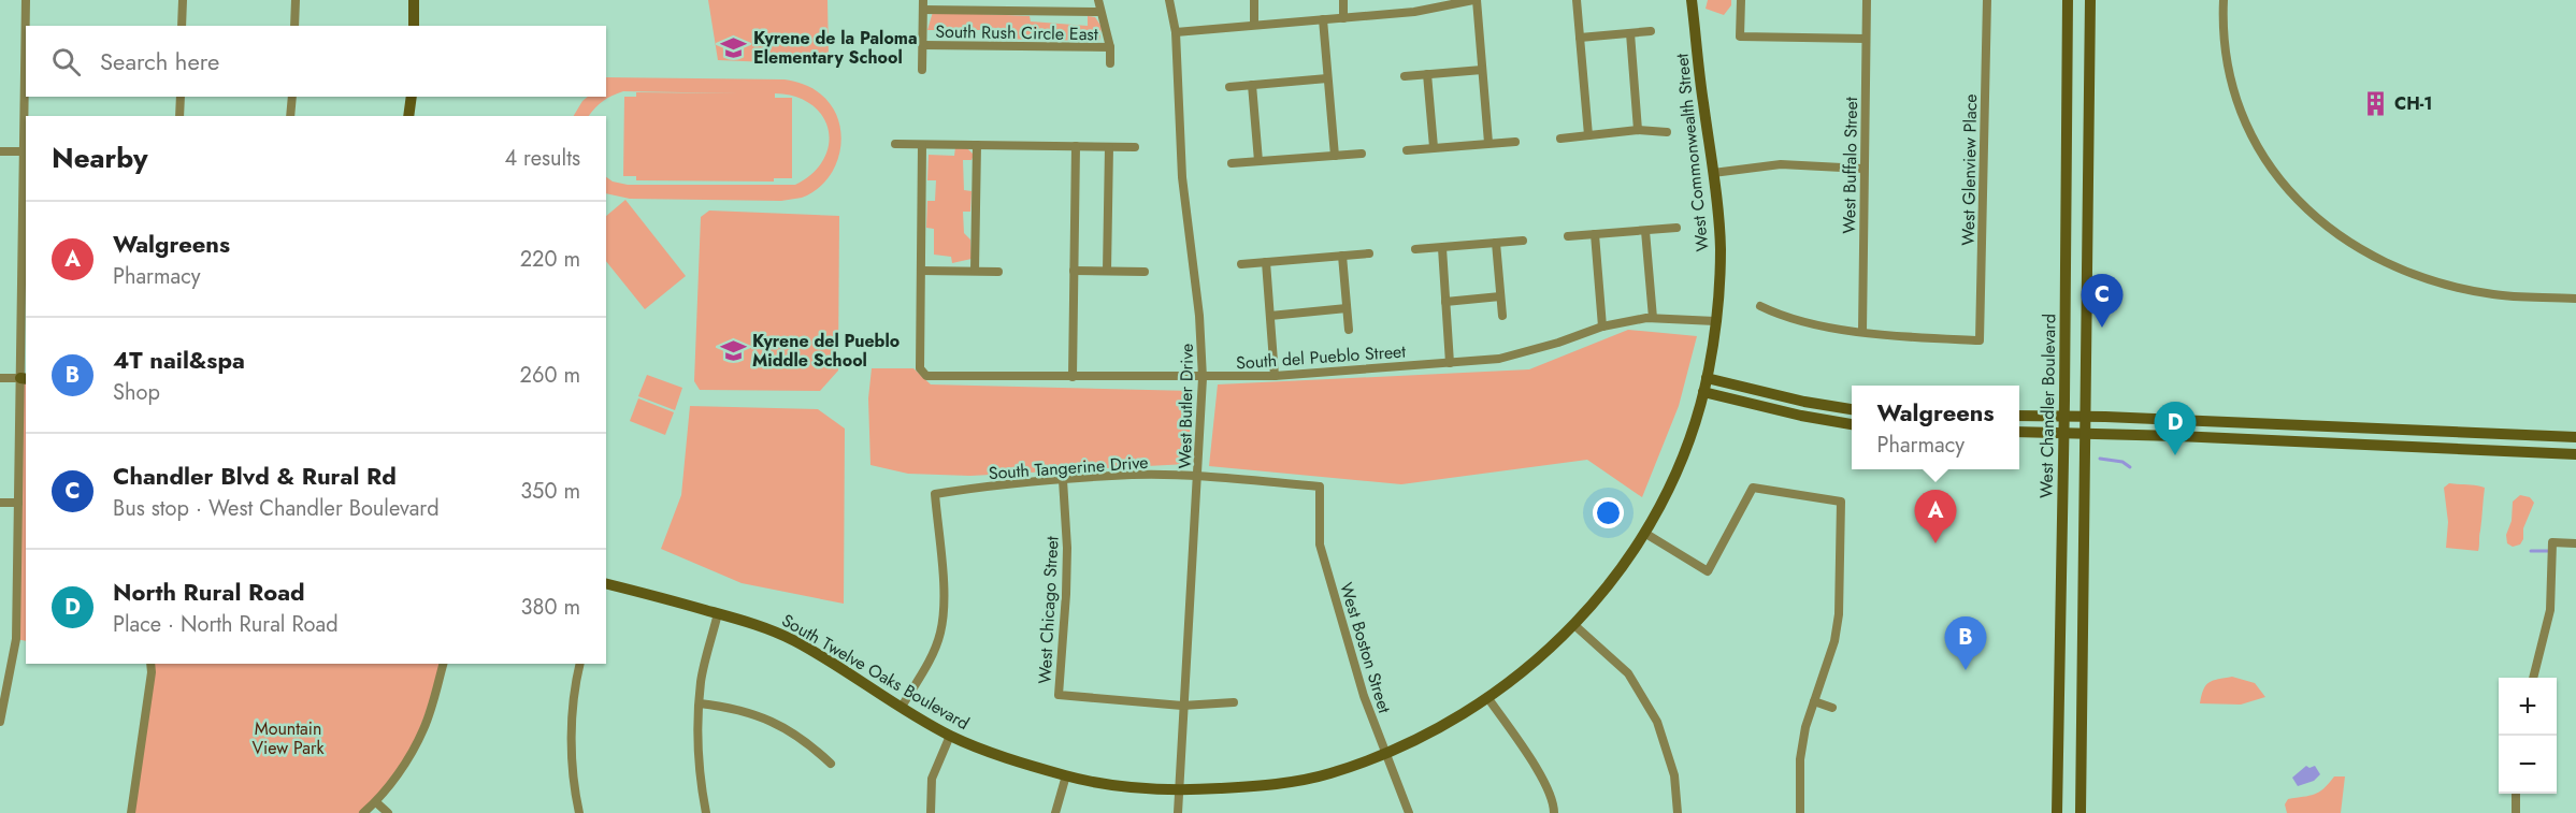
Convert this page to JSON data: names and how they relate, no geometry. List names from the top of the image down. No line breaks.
{"streets":{"main road":["West Commonwealth Street","West Chandler Boulevard","South Twelve Oaks Boulevard"],"street":["South Rush Circle East","West Buffalo Street","West Glenview Place","South del Pueblo Street","West Butler Drive","South Tangerine Drive","West Chicago Street","West Boston Street"]},"crossings":[["West Commonwealth Street","South del Pueblo Street"],["West Commonwealth Street","South Twelve Oaks Boulevard"],["West Buffalo Street","West Glenview Place"],["South del Pueblo Street","West Butler Drive"],["West Butler Drive","South Tangerine Drive"],["West Butler Drive","West Chicago Street"],["West Butler Drive","South Twelve Oaks Boulevard"],["South Tangerine Drive","West Chicago Street"],["South Tangerine Drive","West Boston Street"],["South Tangerine Drive","South Twelve Oaks Boulevard"],["West Boston Street","South Twelve Oaks Boulevard"]],"parks":["Mountain View Park"],"places":{"school or university":["Kyrene de la Paloma Elementary School","Kyrene del Pueblo Middle School"],"building":["CH-1"]},"page":{"search":"Search here","heading":["Nearby","4 results"],"list":[{"mark":"A","name":"Walgreens","note":"Pharmacy","value":"220 m"},{"mark":"B","name":"4T nail&spa","note":"Shop","value":"260 m"},{"mark":"C","name":"Chandler Blvd & Rural Rd","note":"Bus stop · West Chandler Boulevard","value":"350 m"},{"mark":"D","name":"North Rural Road","note":"Place · North Rural Road","value":"380 m"}],"pins":["C","D","A","B"],"popup":["Walgreens","Pharmacy"],"map_buttons":["+","−"]}}
